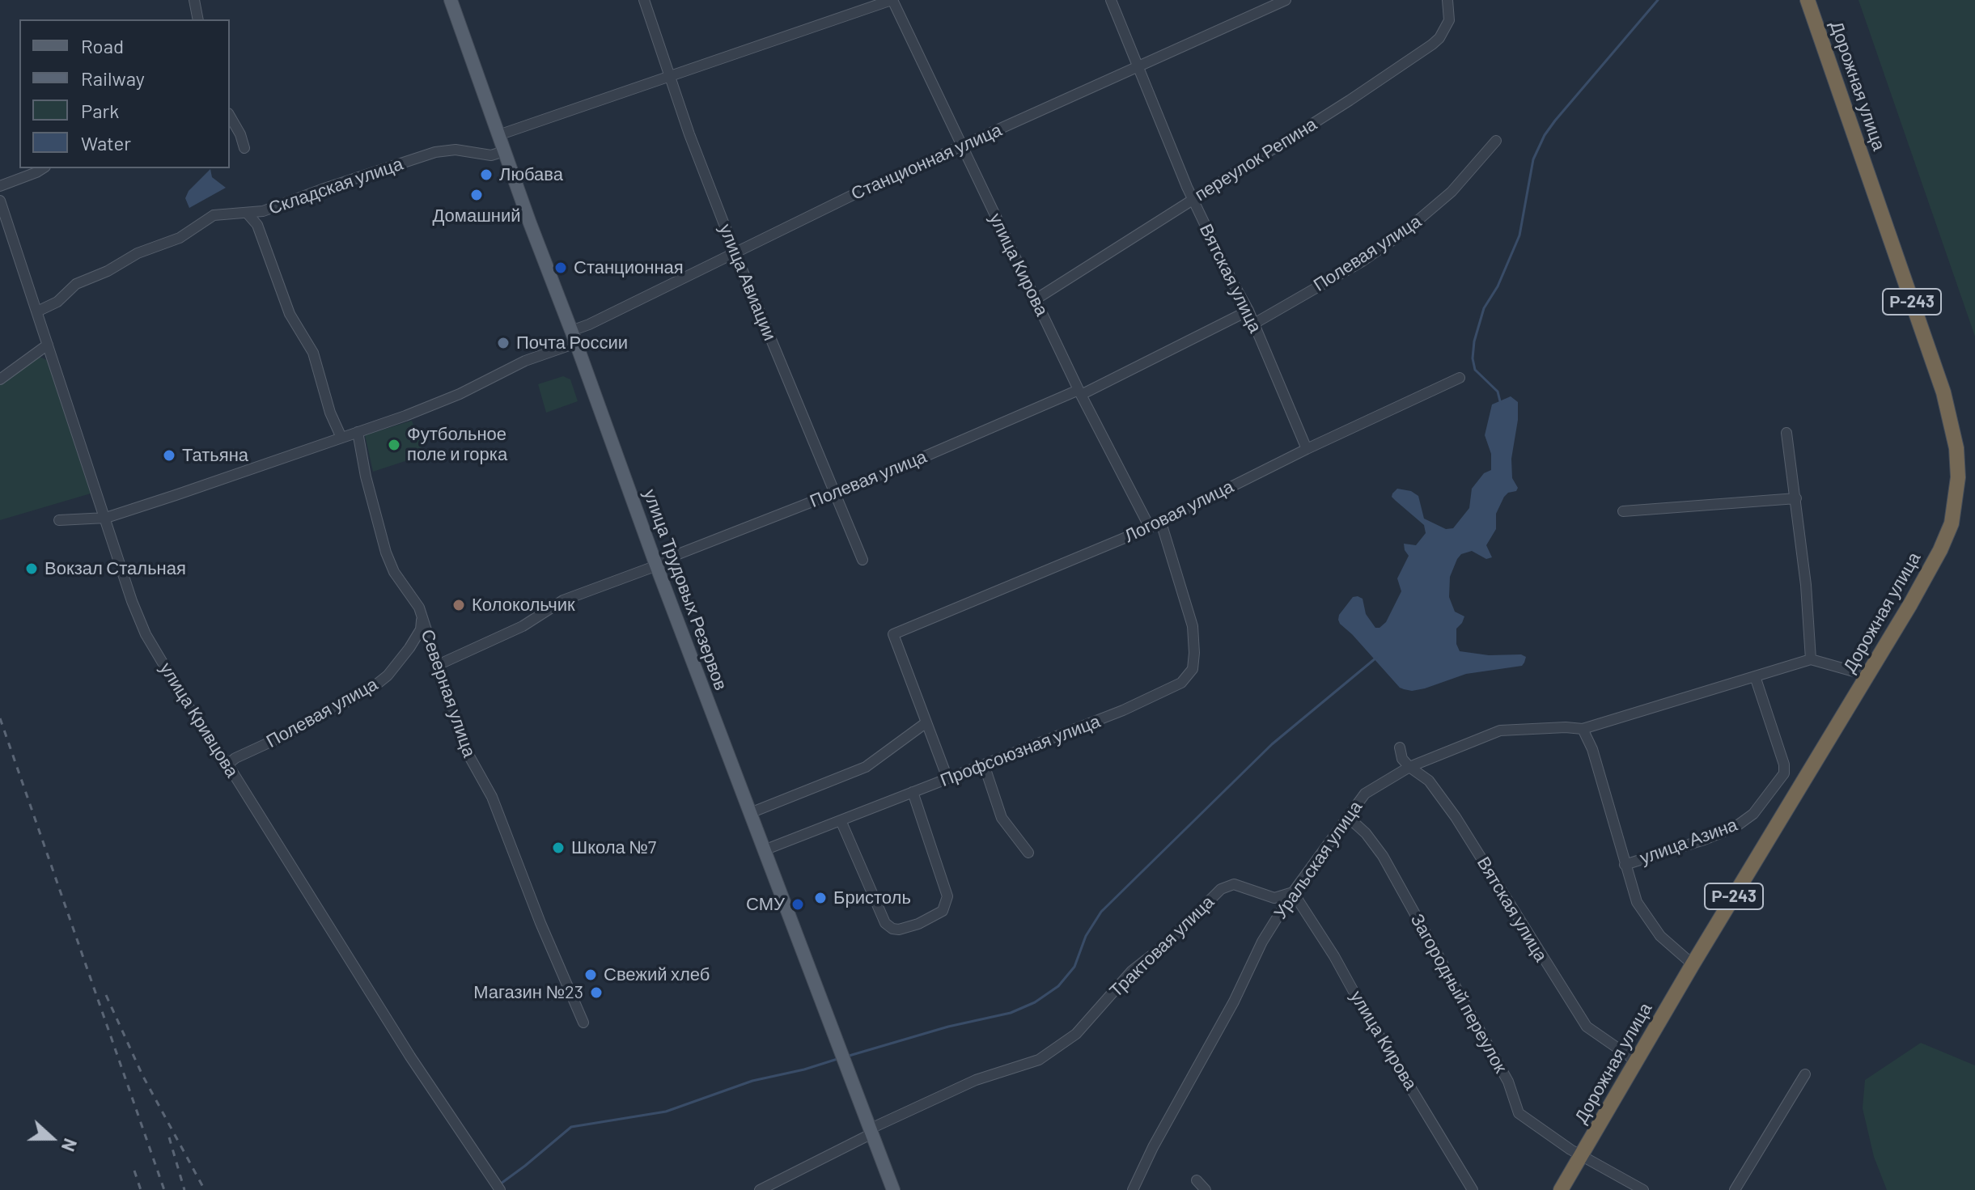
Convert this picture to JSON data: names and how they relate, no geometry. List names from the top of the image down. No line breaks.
{"streets":{"highway":["Дорожная улица","Р-243"],"main road":["улица Трудовых Резервов"],"street":["переулок Репина","Станционная улица","Складская улица","Полевая улица","улица Кирова","Вятская улица","улица Авиации","Логовая улица","Северная улица","улица Кривцова","Профсоюзная улица","улица Азина","Уральская улица","Трактовая улица","Загородный переулок"]},"crossings":[["Дорожная улица","Вятская улица"],["Дорожная улица","улица Азина"],["Дорожная улица","Загородный переулок"],["переулок Репина","улица Кирова"],["переулок Репина","Вятская улица"],["Станционная улица","улица Кирова"],["Станционная улица","Вятская улица"],["Станционная улица","улица Авиации"],["Станционная улица","улица Трудовых Резервов"],["Станционная улица","Северная улица"],["Станционная улица","улица Кривцова"],["Складская улица","улица Трудовых Резервов"],["Складская улица","улица Кривцова"],["Полевая улица","улица Кирова"],["Полевая улица","Вятская улица"],["Полевая улица","улица Авиации"],["Полевая улица","улица Трудовых Резервов"],["Полевая улица","Северная улица"],["Полевая улица","улица Кривцова"],["улица Кирова","Логовая улица"],["улица Кирова","Уральская улица"],["улица Кирова","Трактовая улица"],["Вятская улица","Логовая улица"],["Вятская улица","Уральская улица"],["Логовая улица","Профсоюзная улица"],["улица Трудовых Резервов","Профсоюзная улица"],["улица Трудовых Резервов","Трактовая улица"],["улица Азина","Уральская улица"],["Уральская улица","Трактовая улица"],["Уральская улица","Загородный переулок"]],"places":["Любава","Домашний","Станционная","Почта России","Футбольное поле и горка","Татьяна","Вокзал Стальная","Колокольчик","Школа №7","Бристоль","СМУ","Свежий хлеб","Магазин №23"],"legend":["Road","Railway","Park","Water"],"north":"right"}
